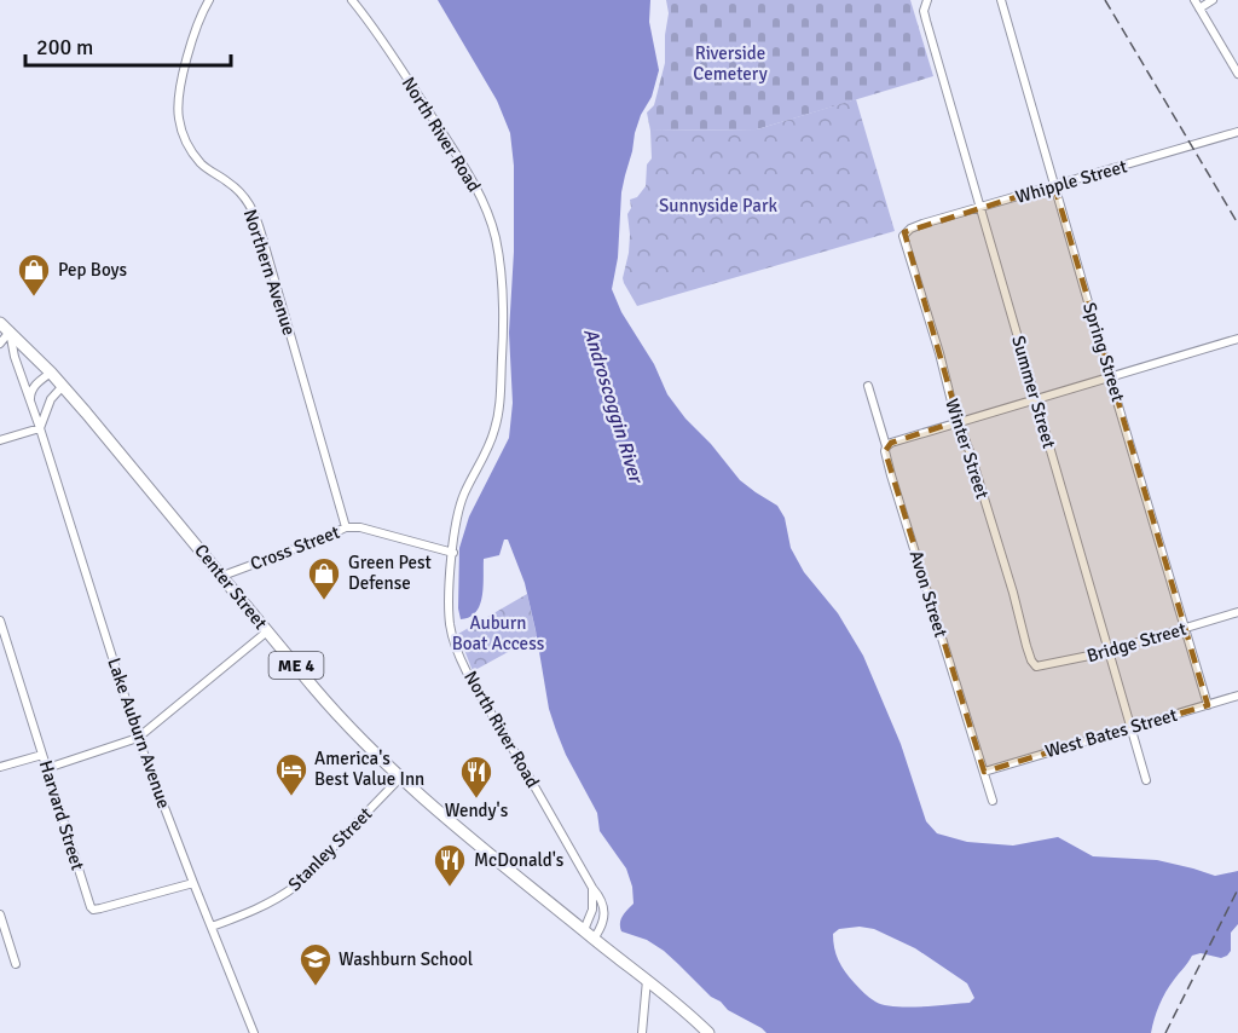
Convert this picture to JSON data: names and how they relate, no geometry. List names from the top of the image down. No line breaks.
{"streets":{"highway":["Center Street","ME 4"],"street":["North River Road","Whipple Street","Northern Avenue","Spring Street","Summer Street","Winter Street","Cross Street","Avon Street","Bridge Street","Lake Auburn Avenue","West Bates Street","Harvard Street","Stanley Street"]},"crossings":[["North River Road","Cross Street"],["North River Road","Center Street"],["Whipple Street","Spring Street"],["Whipple Street","Summer Street"],["Whipple Street","Winter Street"],["Northern Avenue","Cross Street"],["Spring Street","Bridge Street"],["Spring Street","West Bates Street"],["Summer Street","Bridge Street"],["Summer Street","West Bates Street"],["Winter Street","Bridge Street"],["Cross Street","Center Street"],["Center Street","Lake Auburn Avenue"],["Center Street","Stanley Street"],["Avon Street","West Bates Street"],["Lake Auburn Avenue","Harvard Street"],["Lake Auburn Avenue","Stanley Street"]],"water":["Androscoggin River"],"parks":["Riverside Cemetery","Sunnyside Park","Auburn Boat Access"],"places":{"shop":["Pep Boys","Green Pest Defense"],"hotel":["America's Best Value Inn"],"restaurant":["Wendy's","McDonald's"],"school or university":["Washburn School"]},"scale_bar":"200 m"}
